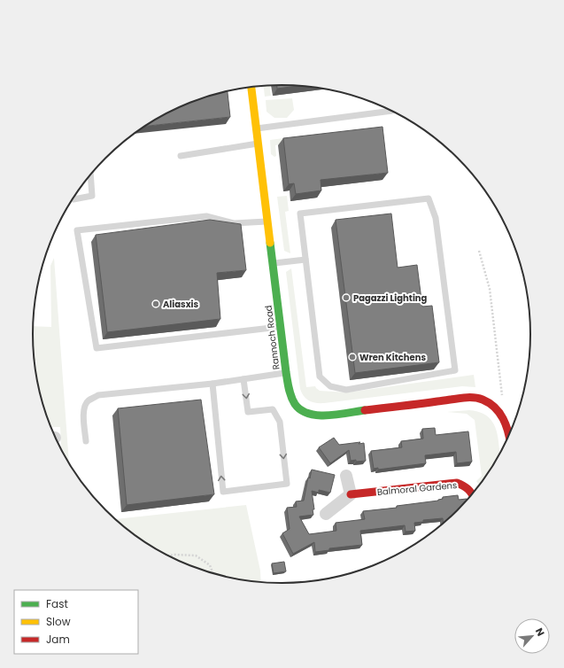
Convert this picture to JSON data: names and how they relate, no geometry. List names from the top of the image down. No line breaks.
{"streets":{"street":["Rannoch Road","Balmoral Gardens"]},"places":["Pagazzi Lighting","Aliasxis","Wren Kitchens"],"legend":["Fast","Slow","Jam"],"north":"top right"}
